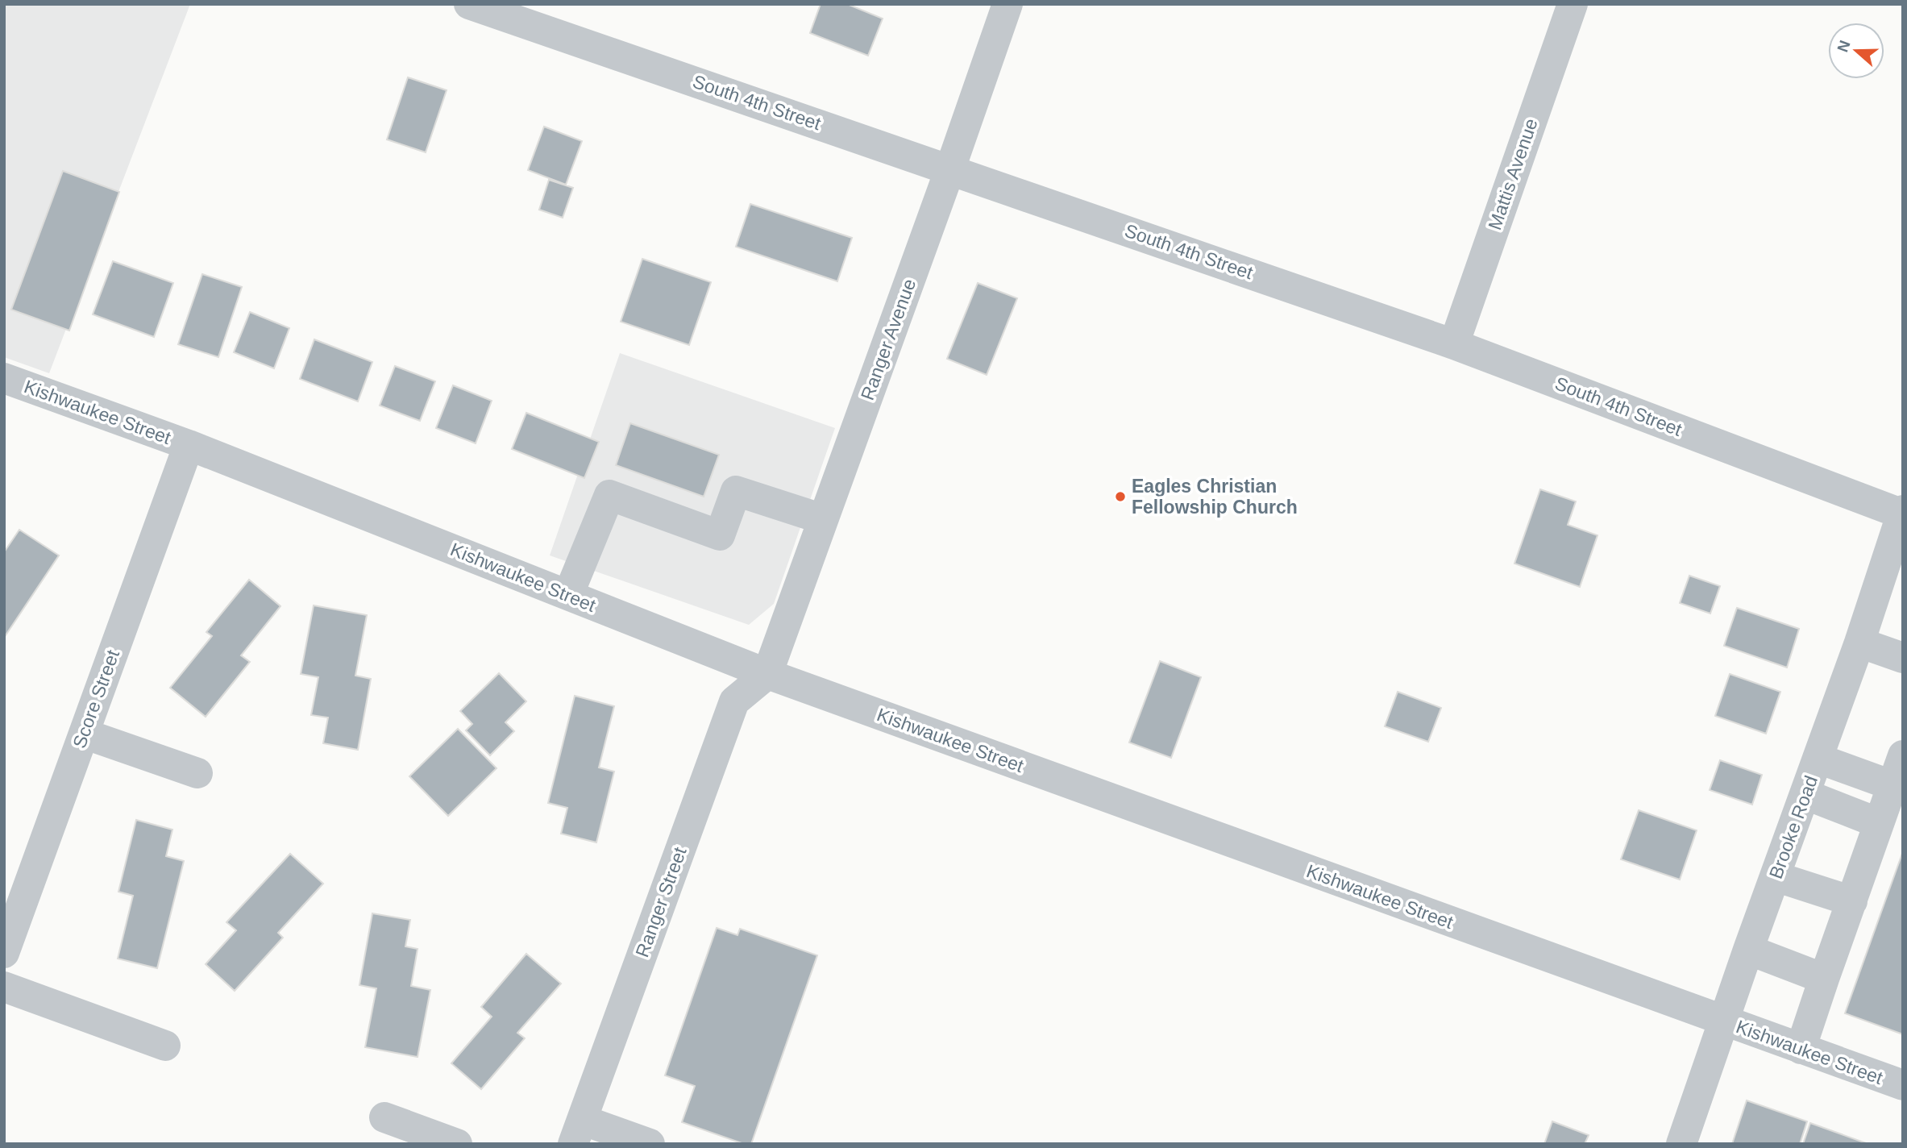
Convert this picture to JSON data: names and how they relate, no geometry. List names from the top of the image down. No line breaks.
{"streets":{"street":["South 4th Street","Mattis Avenue","Ranger Avenue","Kishwaukee Street","Score Street","Brooke Road","Ranger Street"]},"crossings":[["South 4th Street","Mattis Avenue"],["South 4th Street","Ranger Avenue"],["South 4th Street","Brooke Road"],["Ranger Avenue","Kishwaukee Street"],["Ranger Avenue","Ranger Street"],["Kishwaukee Street","Score Street"],["Kishwaukee Street","Brooke Road"],["Kishwaukee Street","Ranger Street"]],"places":["Eagles Christian Fellowship Church"],"north":"left"}
